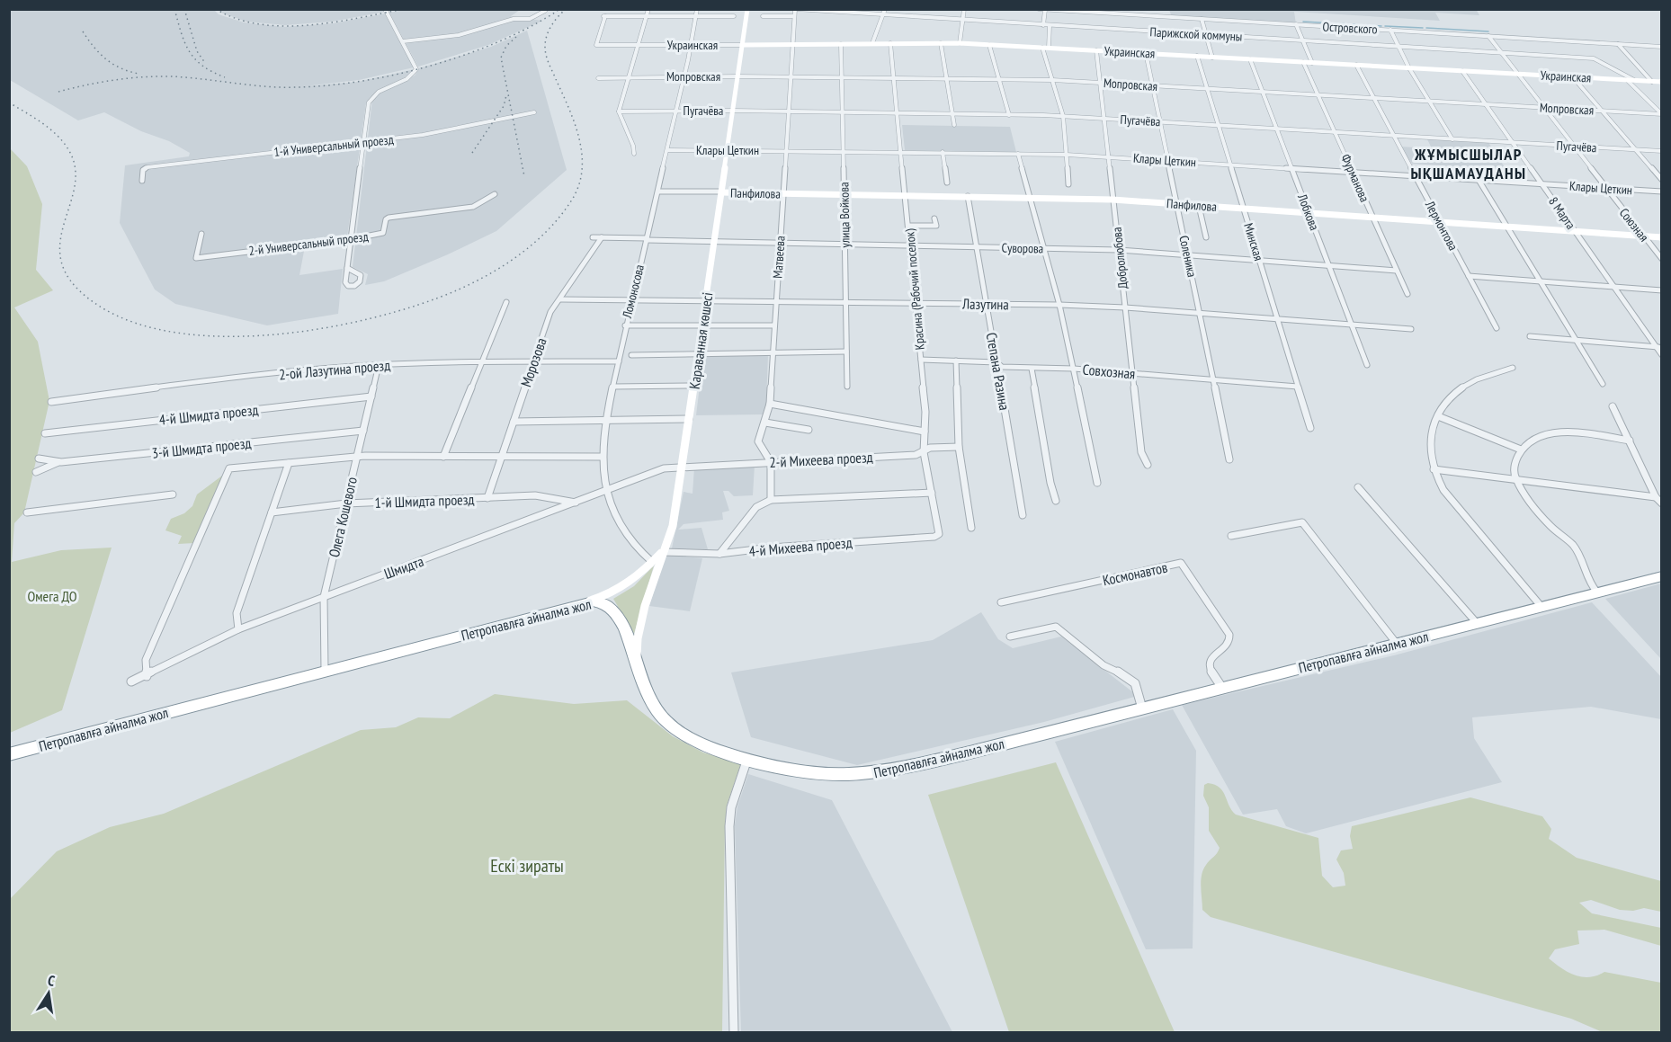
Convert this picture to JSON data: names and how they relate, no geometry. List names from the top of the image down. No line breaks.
{"streets":{"highway":["Петропавлға айналма жол"],"street":["Островского","Парижской коммуны","Украинская","Мопровская","Пугачёва","1-й Универсальный проезд","Клары Цеткин","Фурманова","Панфилова","Лобкова","8 Марта","улица Войкова","Союзная","Лермонтова","Минская","2-й Универсальный проезд","Суворова","Соленика","Матвеева","Добролюбова","Красина (Рабочий поселок)","Ломоносова","Лазутина","Караванная көшесі","Морозова","2-ой Лазутина проезд","Степана Разина","Совхозная","4-й Шмидта проезд","3-й Шмидта проезд","2-й Михеева проезд","1-й Шмидта проезд","Олега Кошевого","4-й Михеева проезд","Шмидта","Космонавтов"]},"crossings":[["Островского","Союзная"],["Парижской коммуны","Украинская"],["Парижской коммуны","Союзная"],["Парижской коммуны","Матвеева"],["Украинская","Фурманова"],["Украинская","Лобкова"],["Украинская","8 Марта"],["Украинская","улица Войкова"],["Украинская","Союзная"],["Украинская","Лермонтова"],["Украинская","Минская"],["Украинская","Соленика"],["Украинская","Матвеева"],["Украинская","Добролюбова"],["Украинская","Красина (Рабочий поселок)"],["Украинская","Ломоносова"],["Украинская","Караванная көшесі"],["Мопровская","Фурманова"],["Мопровская","Лобкова"],["Мопровская","8 Марта"],["Мопровская","улица Войкова"],["Мопровская","Союзная"],["Мопровская","Лермонтова"],["Мопровская","Минская"],["Мопровская","Соленика"],["Мопровская","Матвеева"],["Мопровская","Добролюбова"],["Мопровская","Красина (Рабочий поселок)"],["Мопровская","Ломоносова"],["Мопровская","Караванная көшесі"],["Пугачёва","Фурманова"],["Пугачёва","Лобкова"],["Пугачёва","8 Марта"],["Пугачёва","улица Войкова"],["Пугачёва","Союзная"],["Пугачёва","Лермонтова"],["Пугачёва","Минская"],["Пугачёва","Соленика"],["Пугачёва","Матвеева"],["Пугачёва","Добролюбова"],["Пугачёва","Красина (Рабочий поселок)"],["Пугачёва","Ломоносова"],["Пугачёва","Караванная көшесі"],["Клары Цеткин","Фурманова"],["Клары Цеткин","Лобкова"],["Клары Цеткин","8 Марта"],["Клары Цеткин","улица Войкова"],["Клары Цеткин","Союзная"],["Клары Цеткин","Лермонтова"],["Клары Цеткин","Минская"],["Клары Цеткин","Соленика"],["Клары Цеткин","Матвеева"],["Клары Цеткин","Добролюбова"],["Клары Цеткин","Красина (Рабочий поселок)"],["Клары Цеткин","Ломоносова"],["Клары Цеткин","Караванная көшесі"],["Фурманова","Панфилова"],["Фурманова","Суворова"],["Панфилова","Лобкова"],["Панфилова","8 Марта"],["Панфилова","улица Войкова"],["Панфилова","Союзная"],["Панфилова","Лермонтова"],["Панфилова","Минская"],["Панфилова","Соленика"],["Панфилова","Матвеева"],["Панфилова","Добролюбова"],["Панфилова","Красина (Рабочий поселок)"],["Панфилова","Ломоносова"],["Панфилова","Караванная көшесі"],["Панфилова","Степана Разина"],["Лобкова","Суворова"],["Лобкова","Лазутина"],["улица Войкова","Суворова"],["улица Войкова","Лазутина"],["Минская","Суворова"],["Минская","Лазутина"],["Минская","Совхозная"],["Суворова","Соленика"],["Суворова","Матвеева"],["Суворова","Добролюбова"],["Суворова","Красина (Рабочий поселок)"],["Суворова","Ломоносова"],["Суворова","Караванная көшесі"],["Суворова","Морозова"],["Суворова","Степана Разина"],["Соленика","Лазутина"],["Соленика","Совхозная"],["Матвеева","Лазутина"],["Матвеева","2-й Михеева проезд"],["Добролюбова","Лазутина"],["Добролюбова","Совхозная"],["Красина (Рабочий поселок)","Лазутина"],["Красина (Рабочий поселок)","Совхозная"],["Красина (Рабочий поселок)","2-й Михеева проезд"],["Красина (Рабочий поселок)","4-й Михеева проезд"],["Ломоносова","Лазутина"],["Ломоносова","2-ой Лазутина проезд"],["Ломоносова","Шмидта"],["Лазутина","Караванная көшесі"],["Лазутина","Морозова"],["Лазутина","Степана Разина"],["Караванная көшесі","2-й Михеева проезд"],["Караванная көшесі","4-й Михеева проезд"],["Караванная көшесі","Шмидта"],["Караванная көшесі","Петропавлға айналма жол"],["Морозова","2-ой Лазутина проезд"],["Морозова","1-й Шмидта проезд"],["2-ой Лазутина проезд","Олега Кошевого"],["Степана Разина","Совхозная"],["4-й Шмидта проезд","Олега Кошевого"],["3-й Шмидта проезд","Олега Кошевого"],["2-й Михеева проезд","Шмидта"],["1-й Шмидта проезд","Олега Кошевого"],["1-й Шмидта проезд","Шмидта"],["Олега Кошевого","Шмидта"],["Олега Кошевого","Петропавлға айналма жол"],["Космонавтов","Петропавлға айналма жол"]],"districts":["ЖҰМЫСШЫЛАР ЫҚШАМАУДАНЫ"],"parks":["Омега ДО","Ескі зираты"],"north":"top"}
